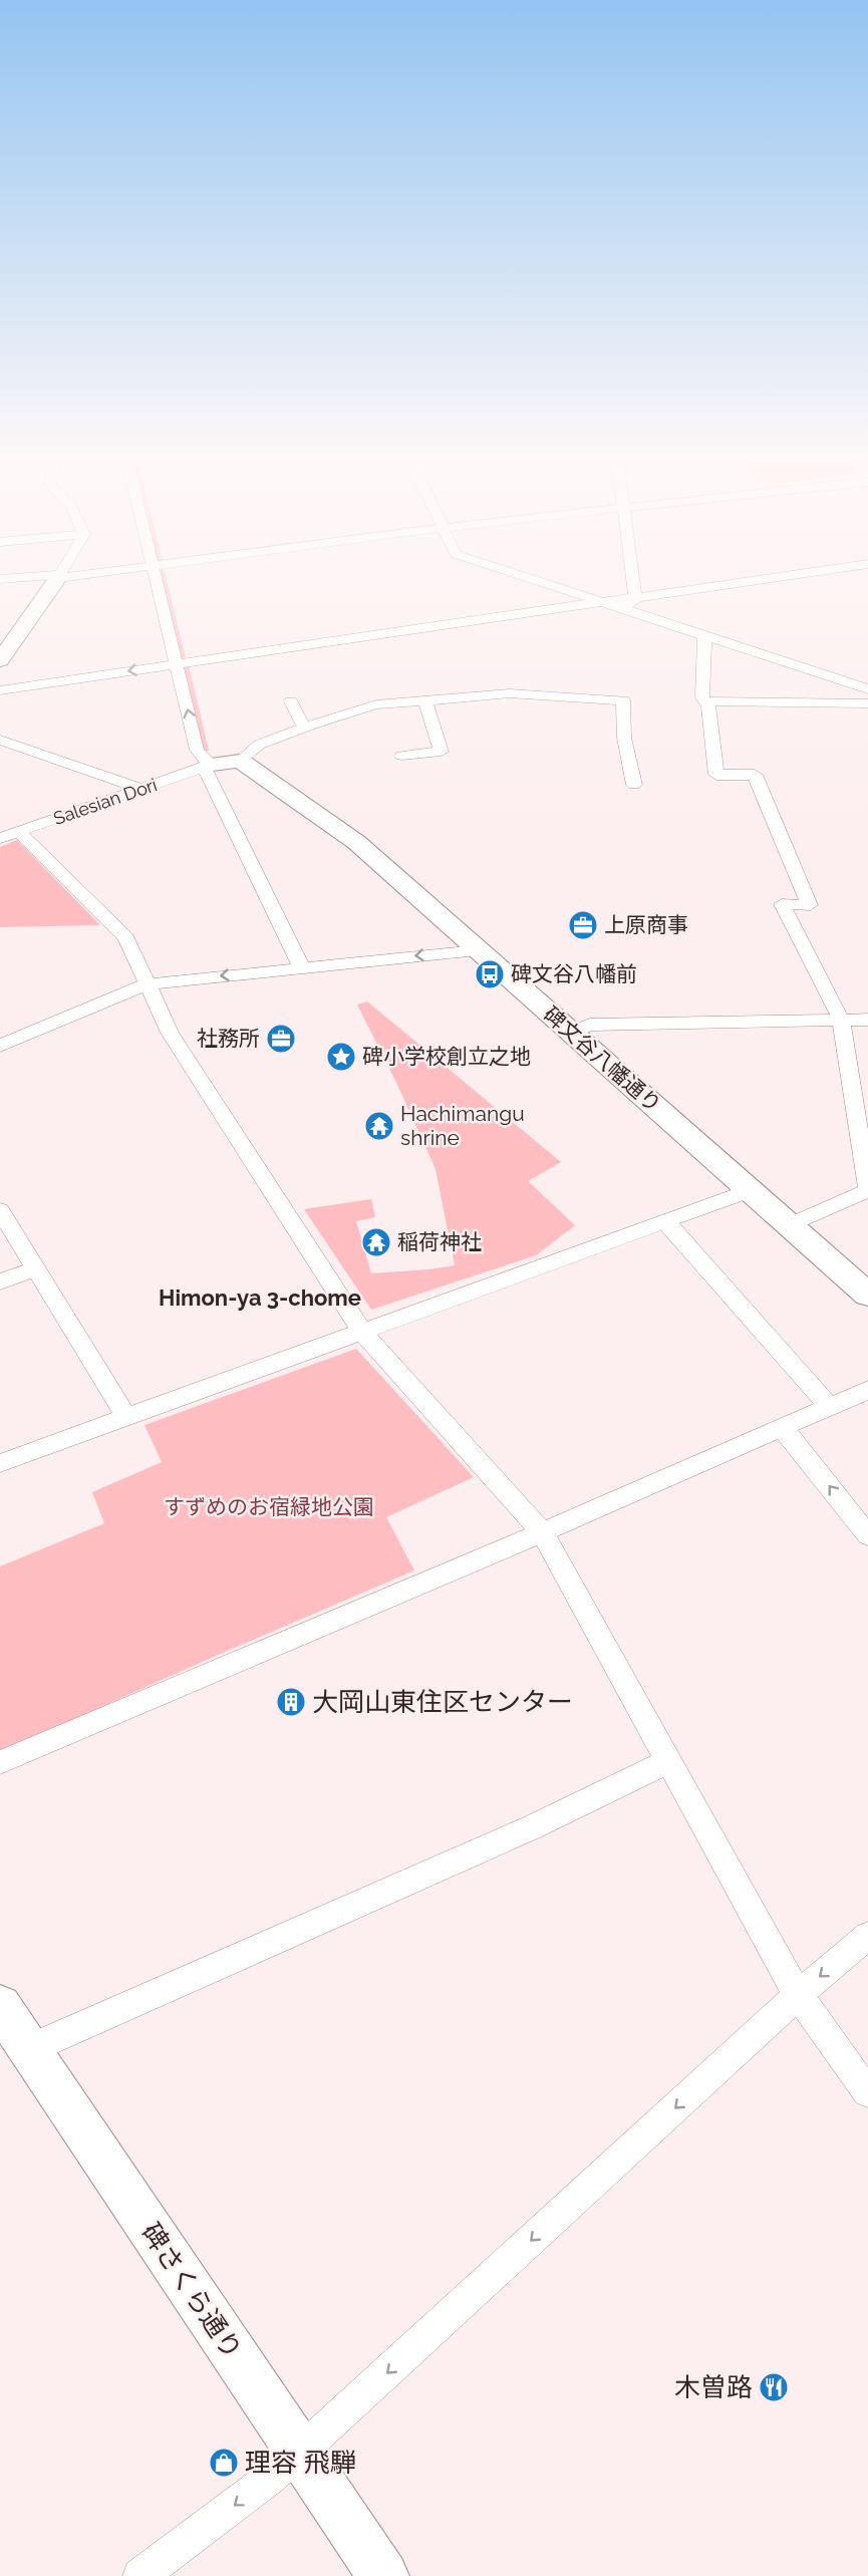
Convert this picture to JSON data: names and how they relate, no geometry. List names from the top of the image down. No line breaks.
{"streets":{"street":["Salesian Dori","碑文谷八幡通り","碑さくら通り"]},"districts":["Himon-ya 3-chome"],"parks":["すずめのお宿緑地公園"],"places":{"office":["上原商事","社務所"],"bus stop":["碑文谷八幡前"],"place":["碑小学校創立之地"],"temple":["Hachimangu shrine","稲荷神社"],"building":["大岡山東住区センター"],"restaurant":["木曽路"],"shop":["理容 飛騨"]}}
